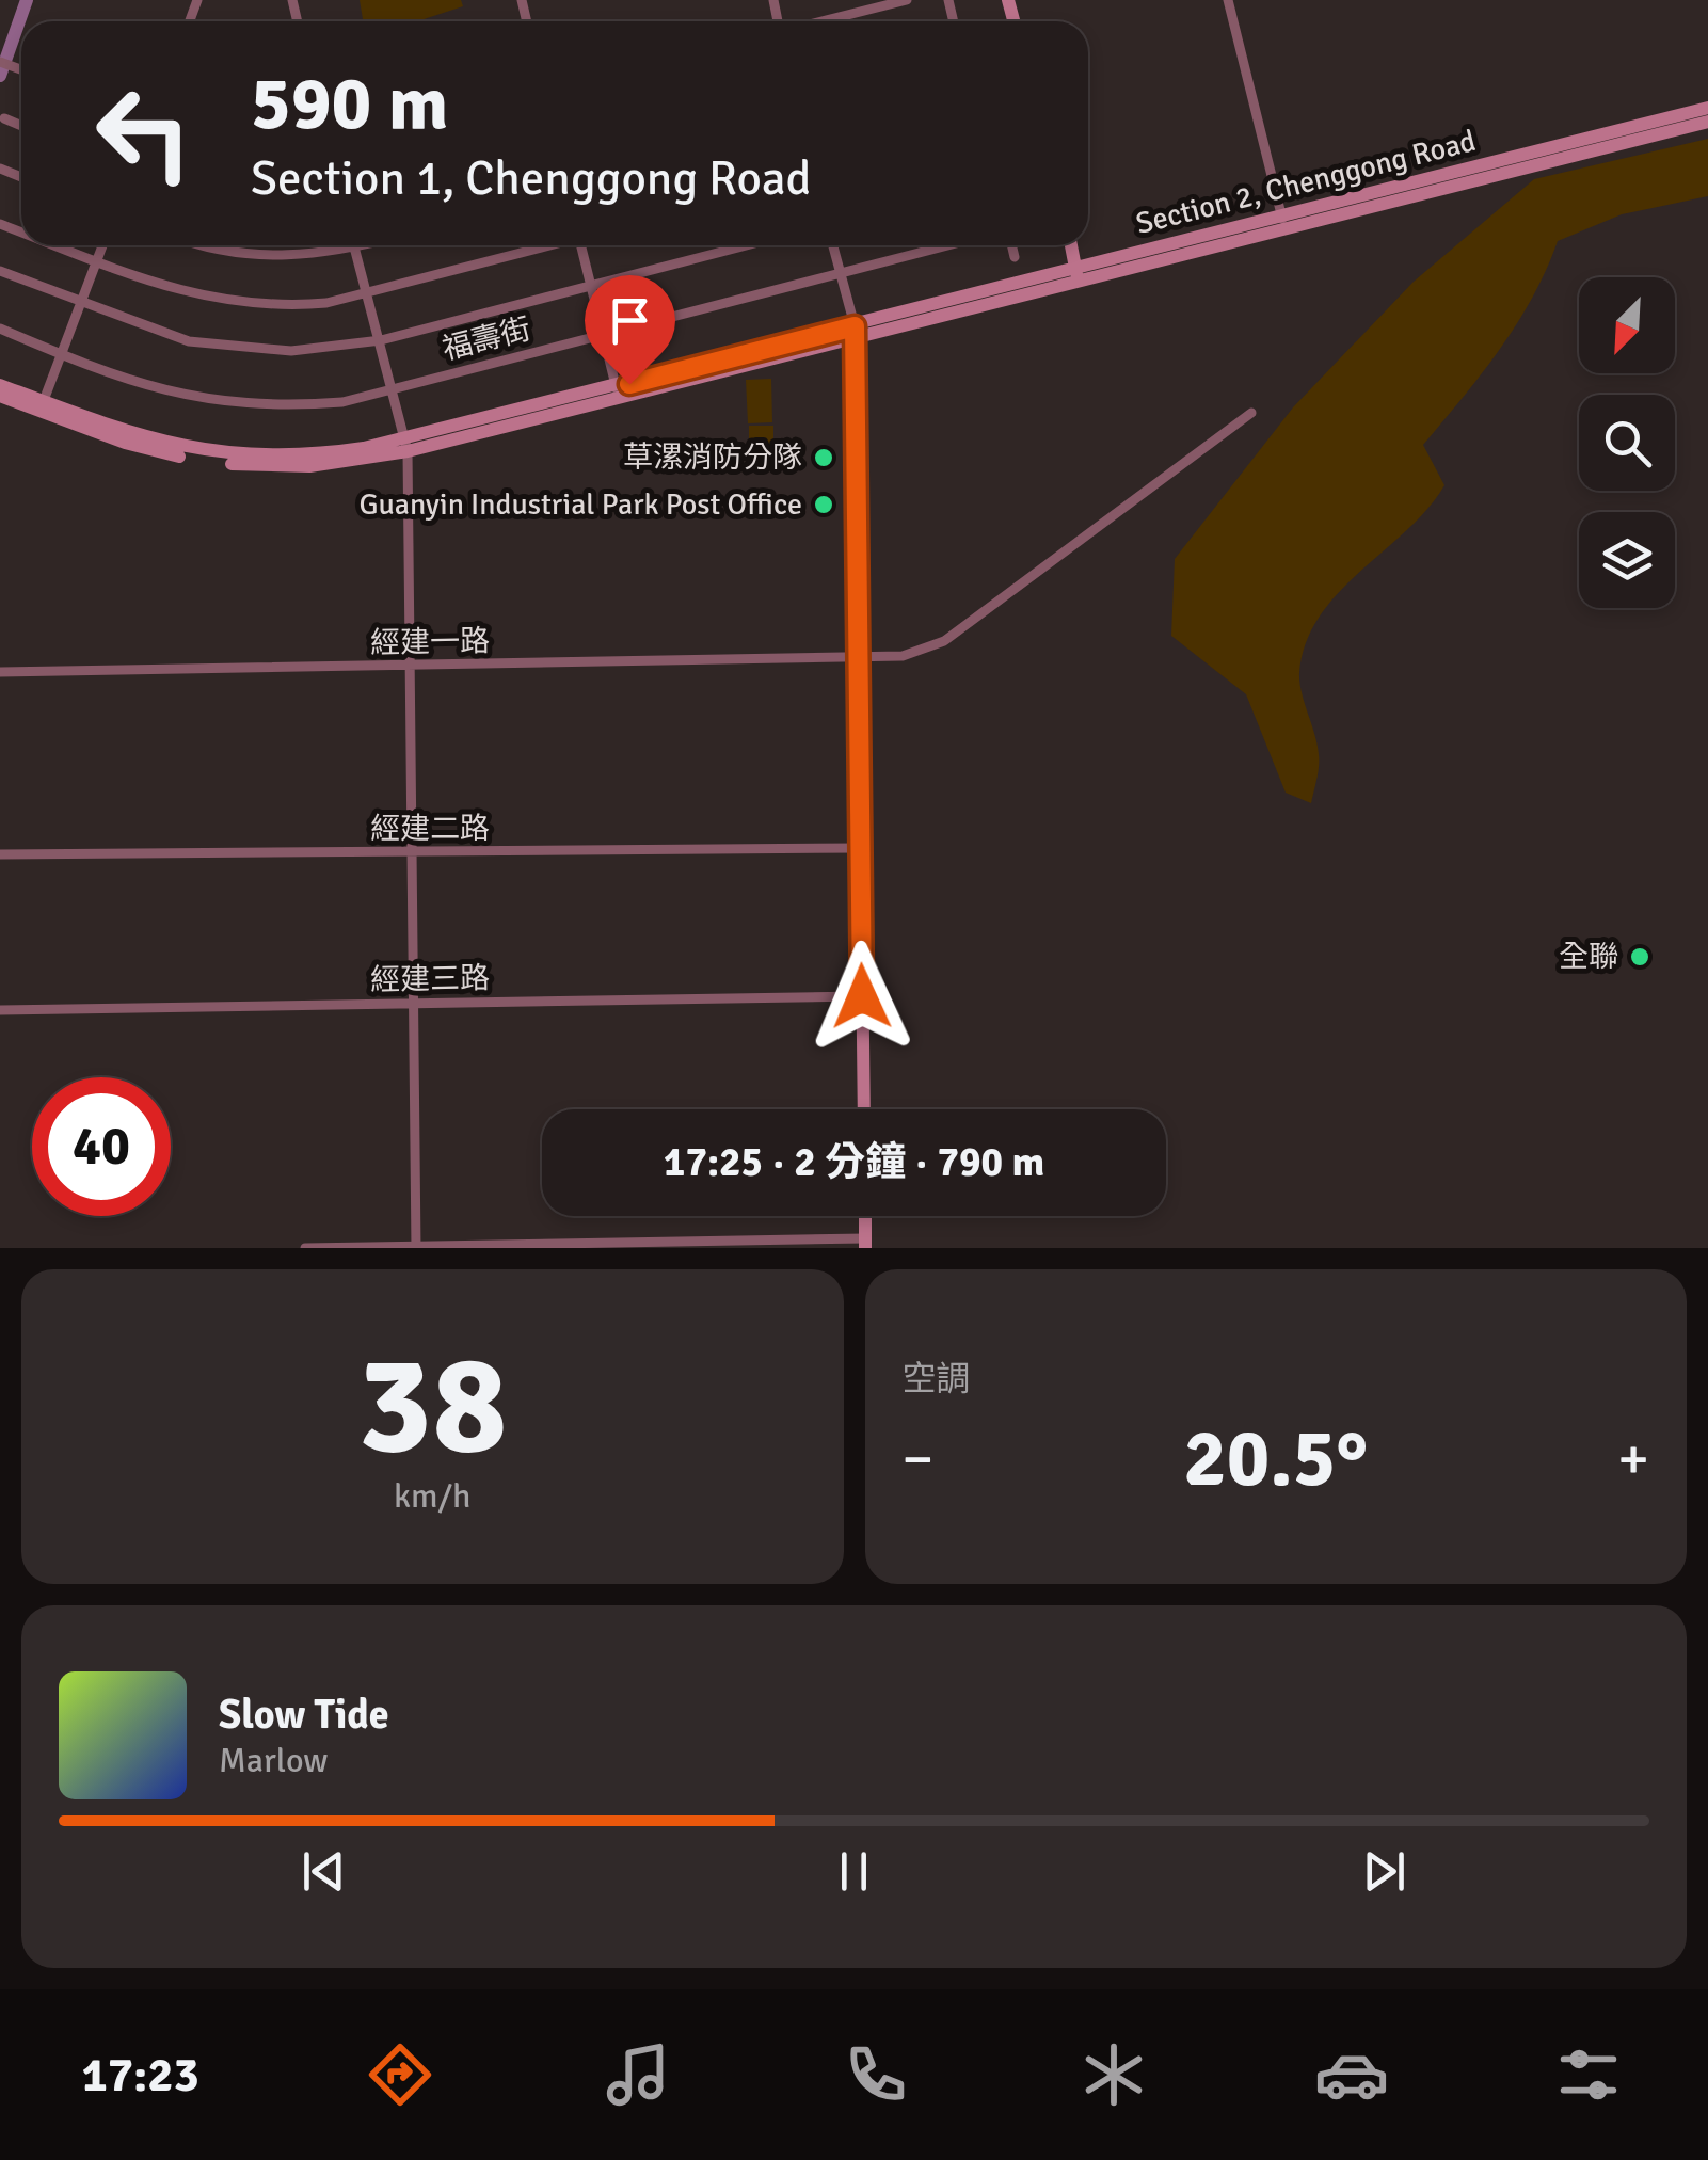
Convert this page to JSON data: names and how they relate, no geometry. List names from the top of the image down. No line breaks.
{"streets":{"street":["Section 2, Chenggong Road","福壽街","經建一路","經建二路","經建三路"]},"places":["草漯消防分隊","Guanyin Industrial Park Post Office","全聯"],"north":"bottom left","page":{"turn":["590 m","Section 1, Chenggong Road"],"limit":"40","trip":"17:25 · 2 分鐘 · 790 m","tile":[["38","km/h"],"空調"],"heat":["−","20.5°","+"],"song":["Slow Tide","Marlow"],"tabs":"17:23"}}
